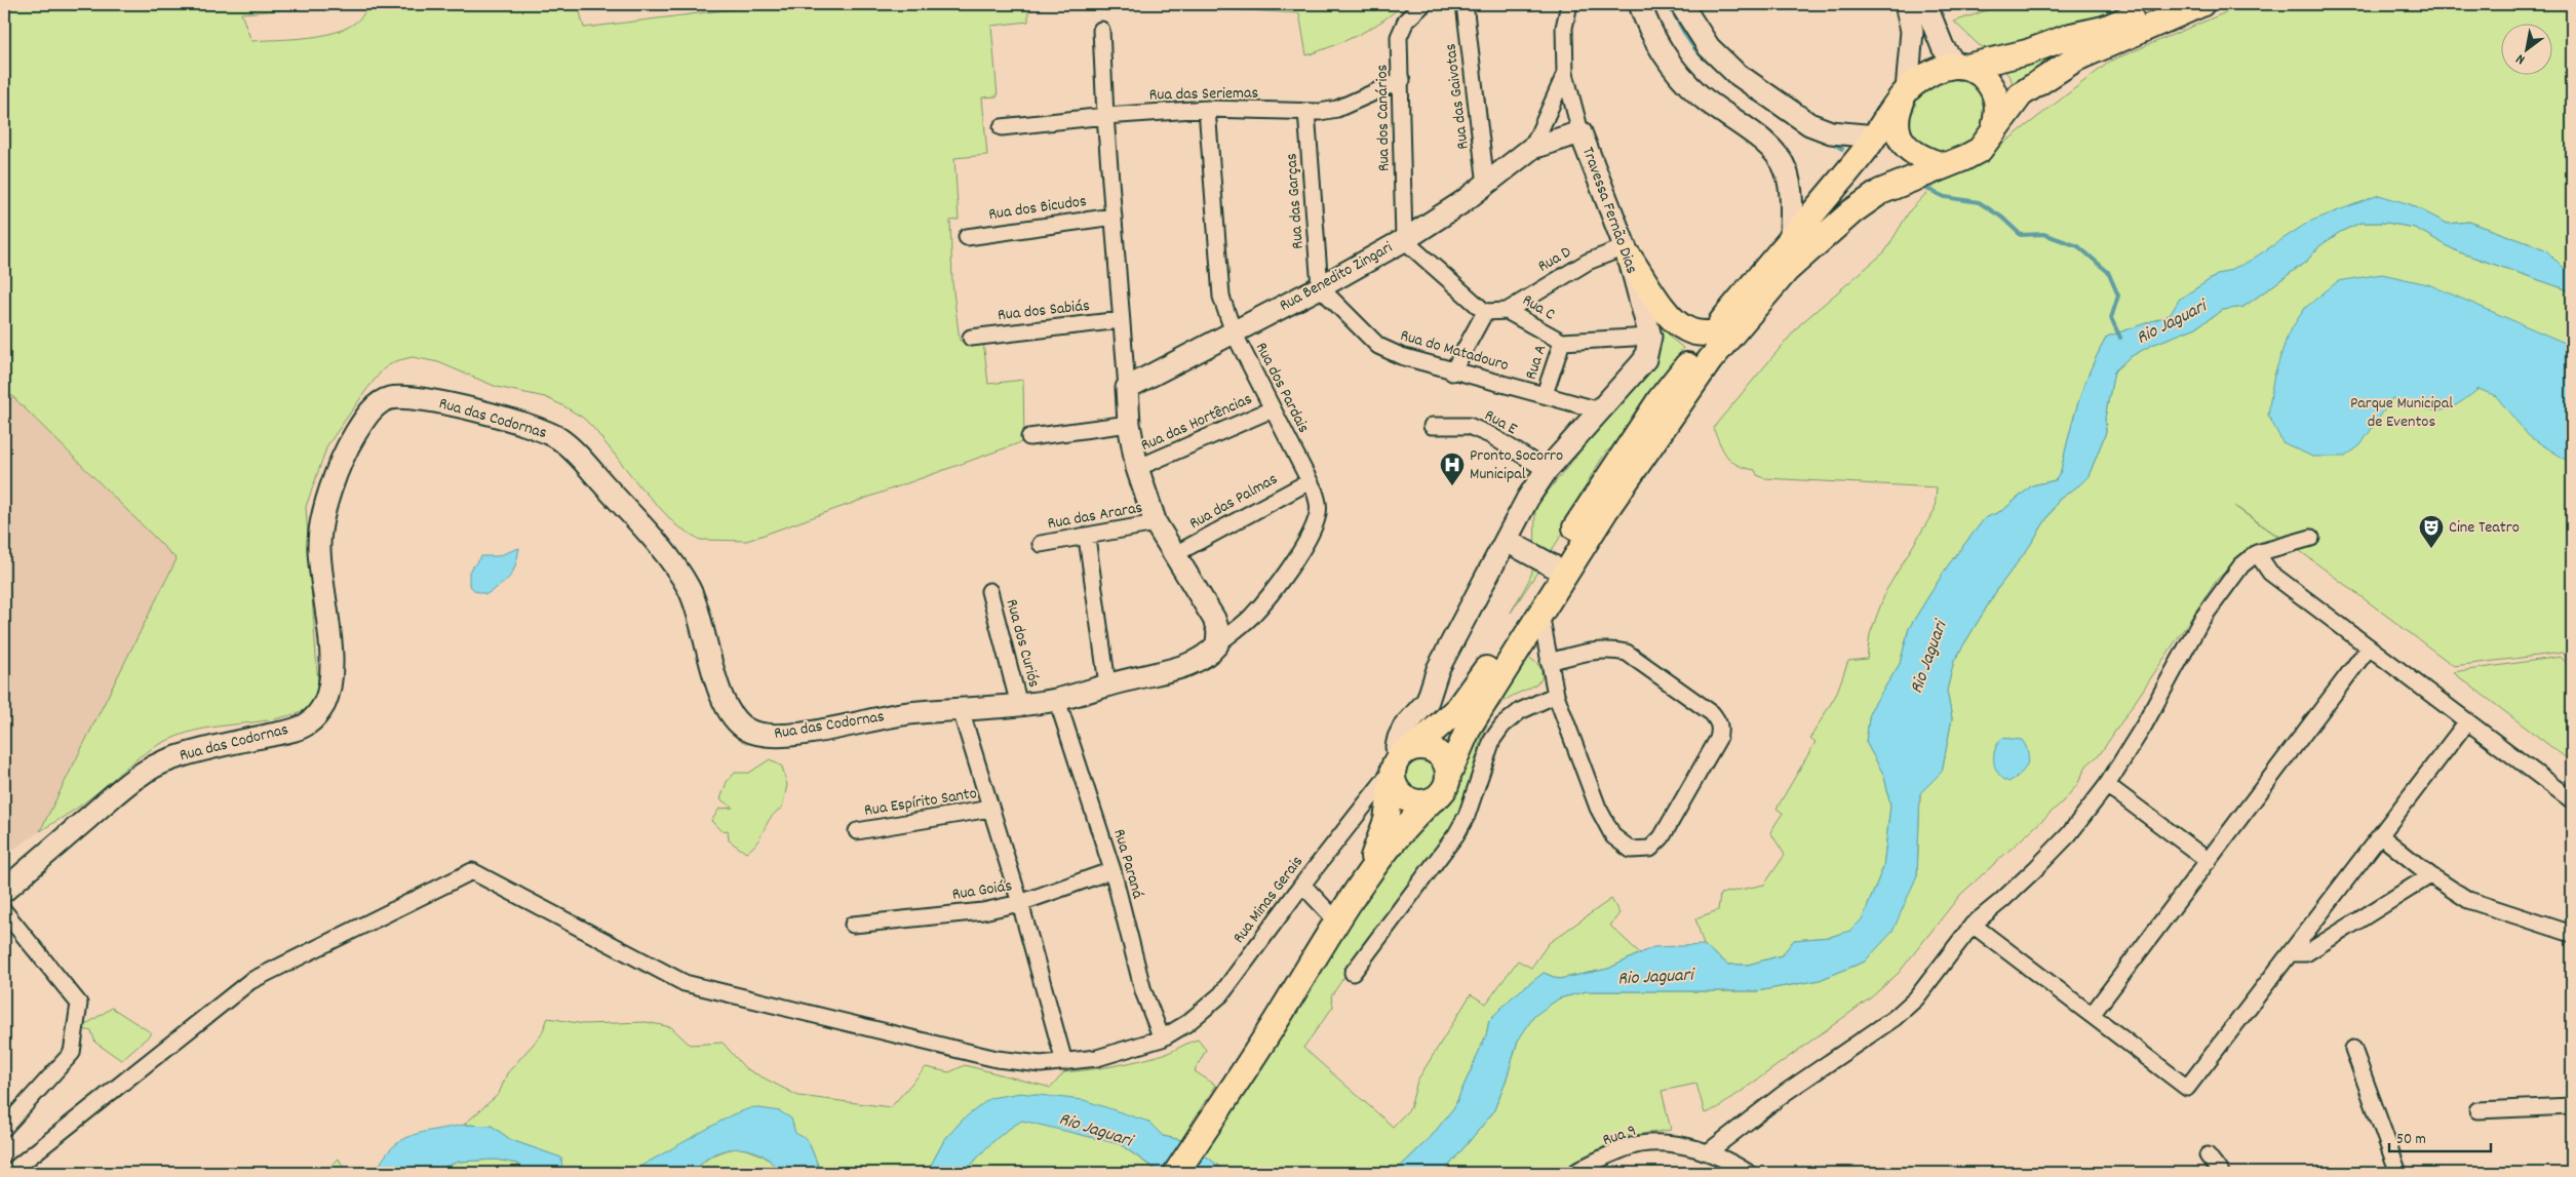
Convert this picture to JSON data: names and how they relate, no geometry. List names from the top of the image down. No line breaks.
{"streets":{"street":["Rua das Seriemas","Rua das Gaivotas","Rua dos Canários","Rua das Garças","Rua dos Bicudos","Travessa Fernão Dias","Rua D","Rua Benedito Zingari","Rua C","Rua dos Sabiás","Rua do Matadouro","Rua A","Rua dos Pardais","Rua das Codornas","Rua das Hortências","Rua E","Rua das Palmas","Rua das Araras","Rua dos Curiós","Rua Espírito Santo","Rua Paraná","Rua Goiás","Rua Minas Gerais","Rua 9"]},"crossings":[["Rua das Seriemas","Rua dos Canários"],["Rua das Seriemas","Rua das Garças"],["Rua das Seriemas","Rua dos Pardais"],["Rua das Gaivotas","Rua Benedito Zingari"],["Rua dos Canários","Rua Benedito Zingari"],["Rua das Garças","Rua Benedito Zingari"],["Rua das Garças","Rua do Matadouro"],["Travessa Fernão Dias","Rua D"],["Travessa Fernão Dias","Rua Benedito Zingari"],["Travessa Fernão Dias","Rua C"],["Rua D","Rua C"],["Rua Benedito Zingari","Rua do Matadouro"],["Rua Benedito Zingari","Rua dos Pardais"],["Rua C","Rua A"],["Rua do Matadouro","Rua A"],["Rua dos Pardais","Rua das Codornas"],["Rua dos Pardais","Rua das Hortências"],["Rua dos Pardais","Rua das Palmas"],["Rua das Codornas","Rua dos Curiós"],["Rua das Codornas","Rua Paraná"],["Rua Paraná","Rua Goiás"],["Rua Paraná","Rua Minas Gerais"]],"water":["Rio Jaguari"],"parks":["Parque Municipal de Eventos"],"places":{"hospital":["Pronto Socorro Municipal"],"theatre":["Cine Teatro"]},"scale_bar":"50 m","north":"bottom left"}
